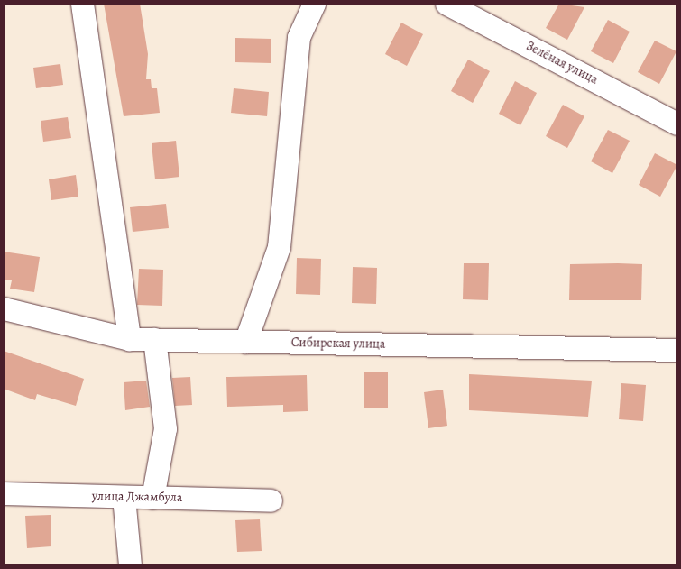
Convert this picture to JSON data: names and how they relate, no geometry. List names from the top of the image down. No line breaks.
{"streets":{"street":["Зелёная улица","Сибирская улица","улица Джамбула"]}}
